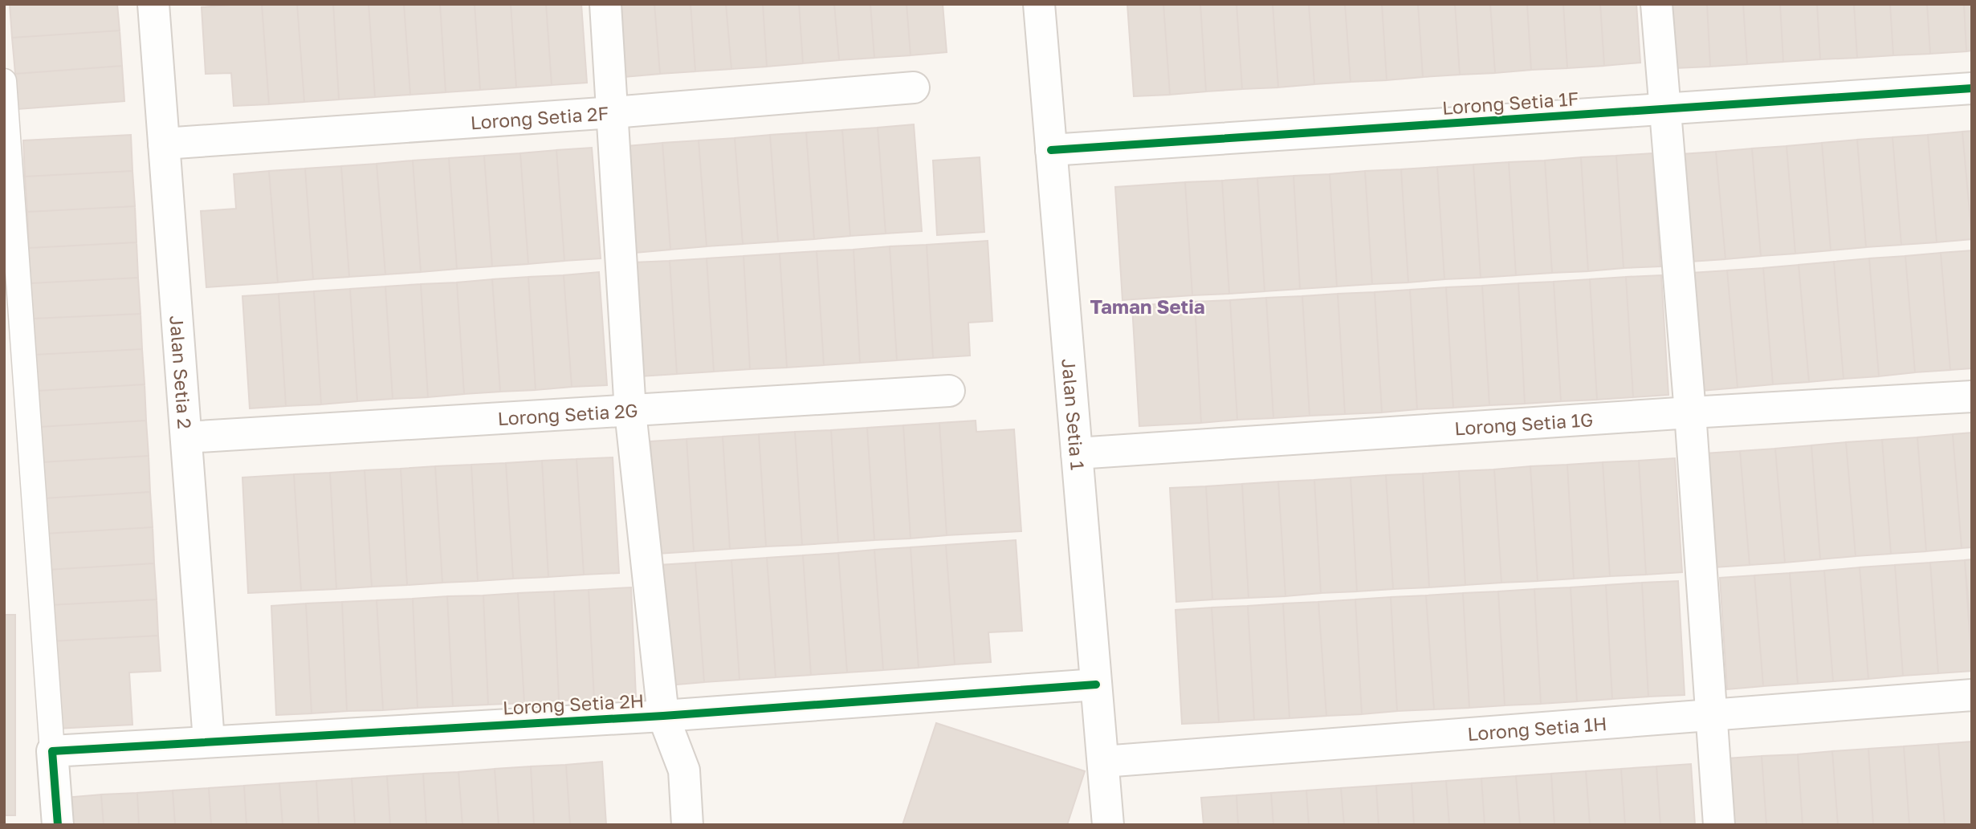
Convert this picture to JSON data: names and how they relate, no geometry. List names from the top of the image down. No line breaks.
{"streets":{"street":["Lorong Setia 1F","Lorong Setia 2F","Jalan Setia 2","Jalan Setia 1","Lorong Setia 2G","Lorong Setia 1G","Lorong Setia 2H","Lorong Setia 1H"]},"crossings":[["Lorong Setia 1F","Jalan Setia 1"],["Lorong Setia 2F","Jalan Setia 2"],["Jalan Setia 2","Lorong Setia 2G"],["Jalan Setia 2","Lorong Setia 2H"],["Jalan Setia 1","Lorong Setia 1G"],["Jalan Setia 1","Lorong Setia 2H"],["Jalan Setia 1","Lorong Setia 1H"]],"districts":["Taman Setia"]}
